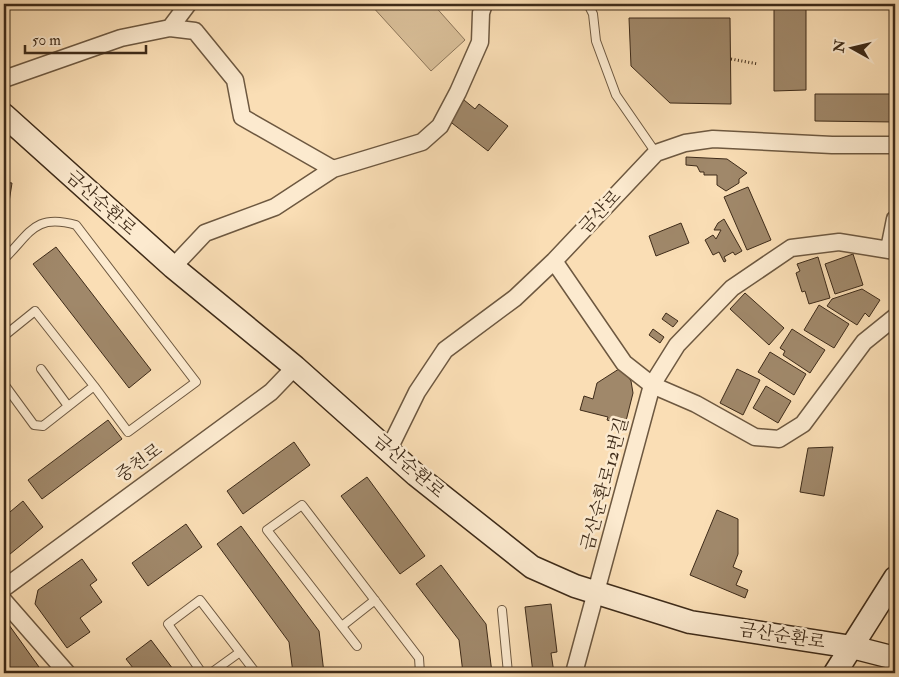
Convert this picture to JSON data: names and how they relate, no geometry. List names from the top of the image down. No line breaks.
{"streets":{"street":["금산순환로","금산로","중천로","금산순환로12번길"]},"crossings":[["금산순환로","금산로"],["금산순환로","중천로"],["금산순환로","금산순환로12번길"]],"scale_bar":"50 m","north":"left"}
